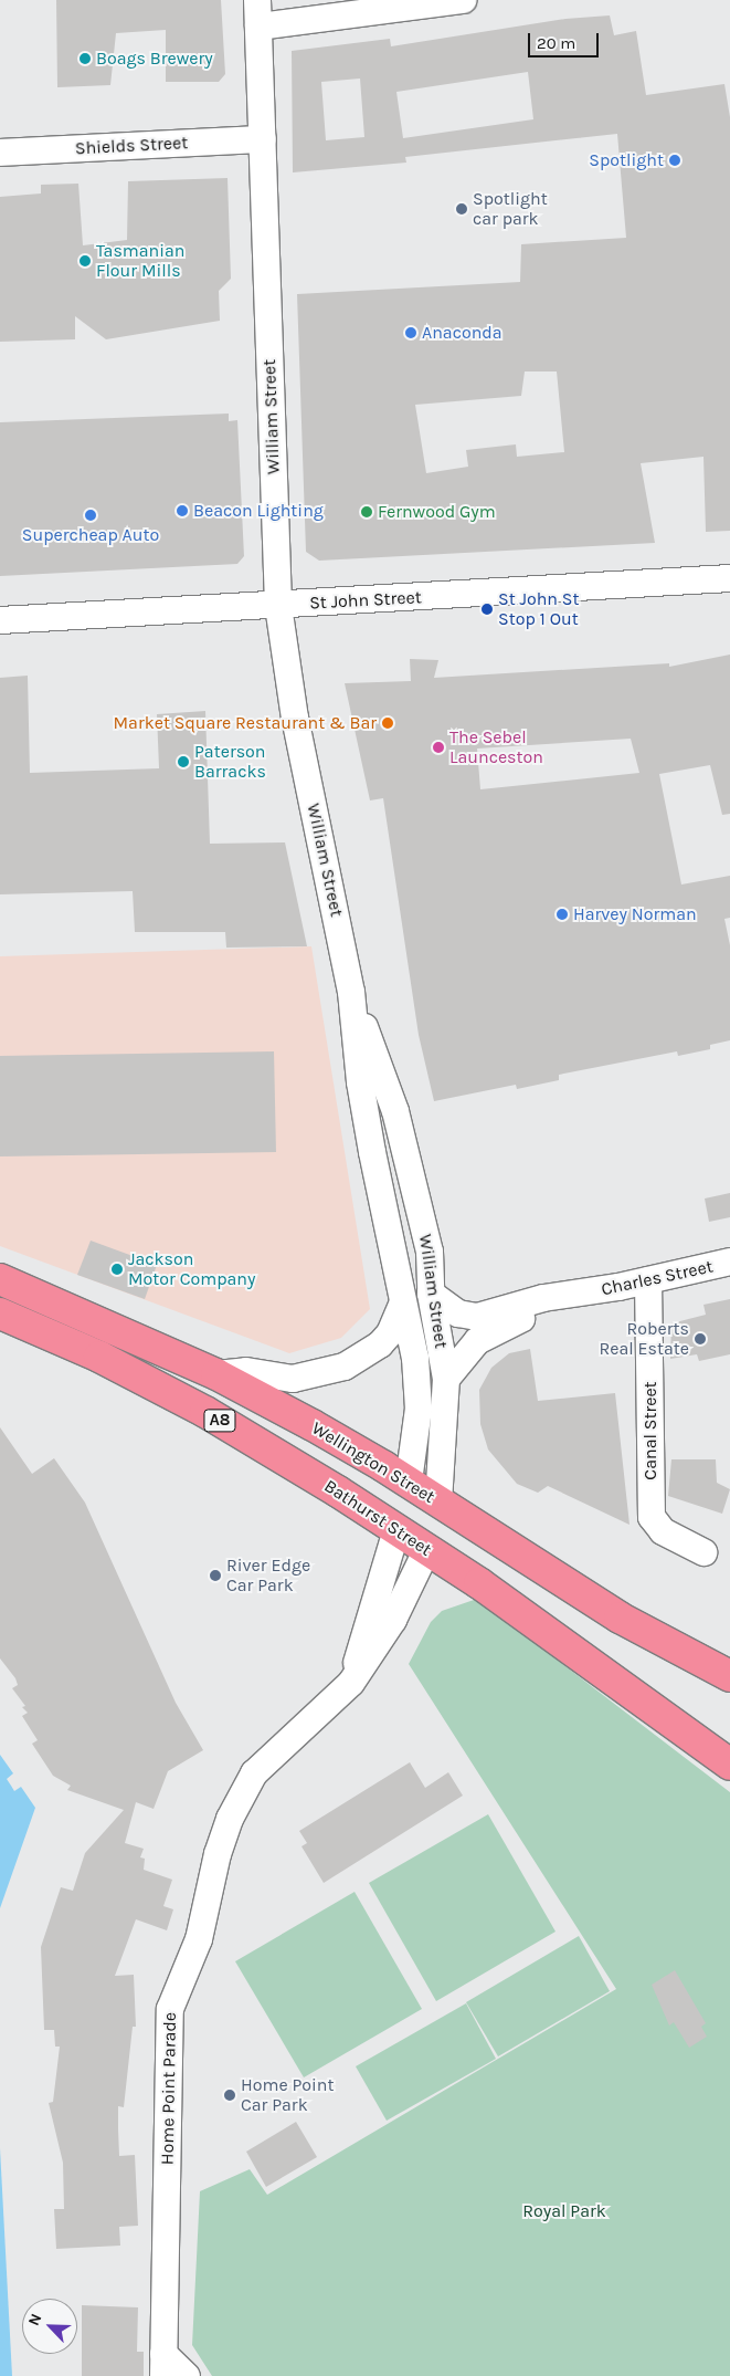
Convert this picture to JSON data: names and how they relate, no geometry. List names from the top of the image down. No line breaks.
{"streets":{"highway":["A8","Wellington Street","Bathurst Street"],"street":["Shields Street","William Street","St John Street","Charles Street","Canal Street","Home Point Parade"]},"crossings":[["Shields Street","William Street"],["William Street","St John Street"],["William Street","Charles Street"],["William Street","Wellington Street"],["Charles Street","Canal Street"],["Bathurst Street","Home Point Parade"]],"parks":["Royal Park"],"places":["Boags Brewery","Spotlight","Spotlight car park","Tasmanian Flour Mills","Anaconda","Beacon Lighting","Fernwood Gym","Supercheap Auto","St John St Stop 1 Out","Market Square Restaurant & Bar","The Sebel Launceston","Paterson Barracks","Harvey Norman","Jackson Motor Company","Roberts Real Estate","River Edge Car Park","Home Point Car Park"],"scale_bar":"20 m","north":"top left"}
